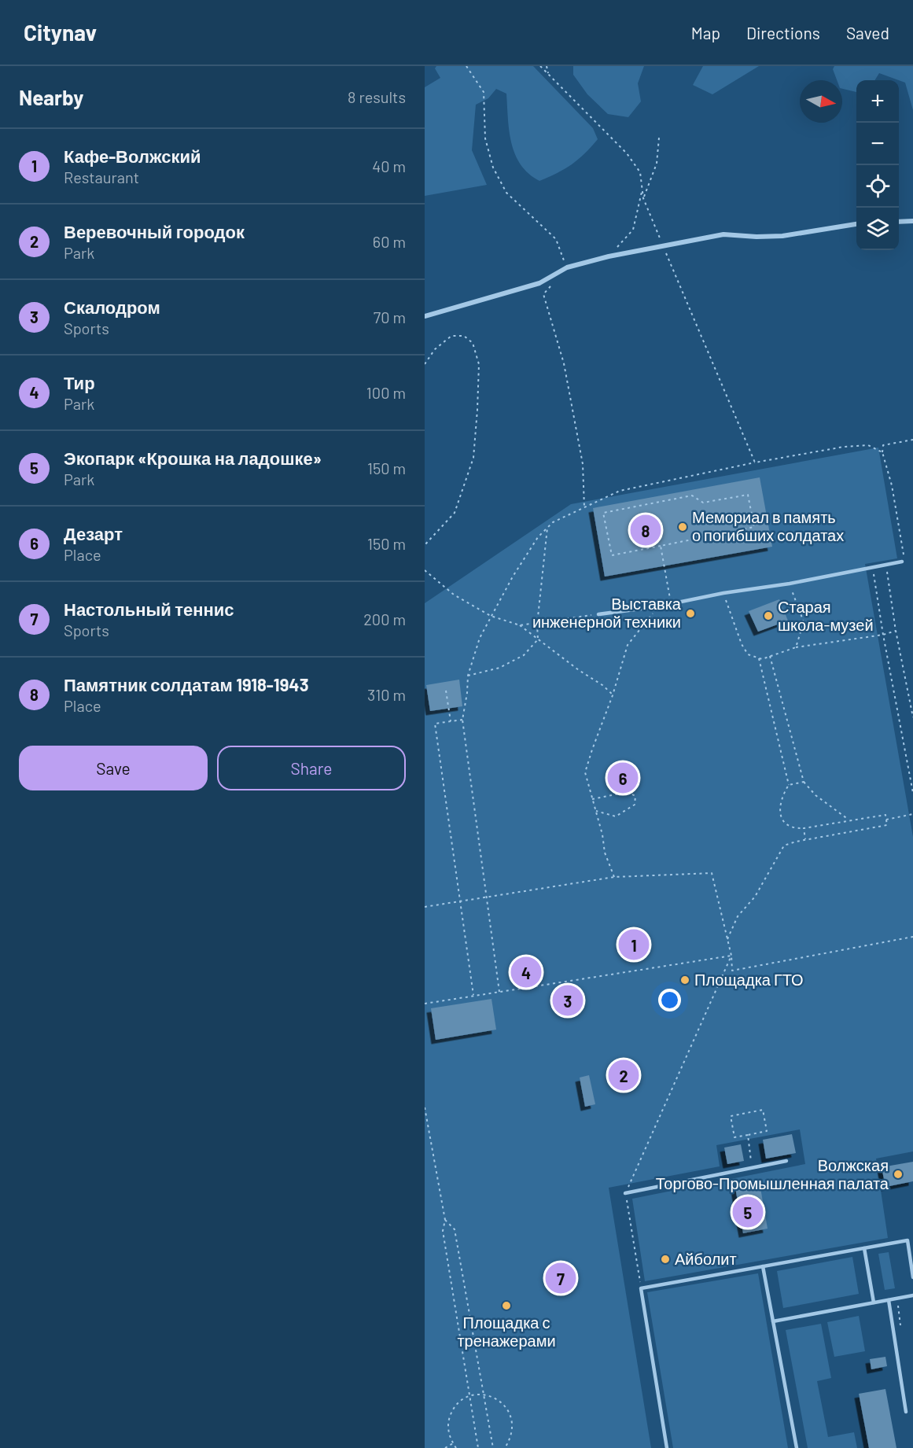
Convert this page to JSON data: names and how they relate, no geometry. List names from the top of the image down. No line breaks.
{"places":["Мемориал в память о погибших солдатах","Выставка инженерной техники","Старая школа-музей","Площадка ГТО","Волжская Торгово-Промышленная палата","Айболит","Площадка с тренажерами"],"north":"right","page":{"header":"Citynav","nav":["Map","Directions","Saved"],"heading":["Nearby","8 results"],"map_buttons":["+","−"],"list":[{"mark":"1","name":"Кафе-Волжский","note":"Restaurant","value":"40 m"},{"mark":"2","name":"Веревочный городок","note":"Park","value":"60 m"},{"mark":"3","name":"Скалодром","note":"Sports","value":"70 m"},{"mark":"4","name":"Тир","note":"Park","value":"100 m"},{"mark":"5","name":"Экопарк «Крошка на ладошке»","note":"Park","value":"150 m"},{"mark":"6","name":"Дезарт","note":"Place","value":"150 m"},{"mark":"7","name":"Настольный теннис","note":"Sports","value":"200 m"},{"mark":"8","name":"Памятник солдатам 1918-1943","note":"Place","value":"310 m"}],"pins":["8","6","1","4","3","2","5","7"],"buttons":["Save","Share"]}}
